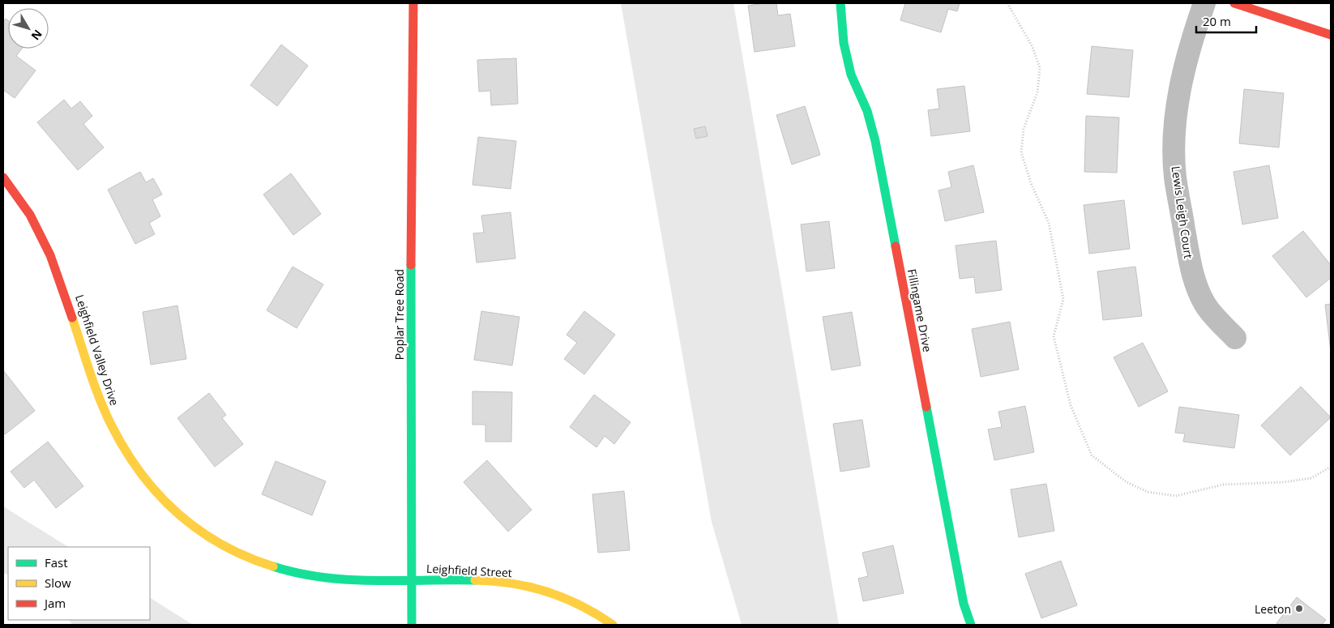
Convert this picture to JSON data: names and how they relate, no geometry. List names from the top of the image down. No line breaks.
{"streets":{"street":["Lewis Leigh Court","Fillingame Drive","Poplar Tree Road","Leighfield Valley Drive","Leighfield Street"]},"crossings":[["Poplar Tree Road","Leighfield Valley Drive"],["Poplar Tree Road","Leighfield Street"],["Leighfield Valley Drive","Leighfield Street"]],"places":["Leeton"],"legend":["Fast","Slow","Jam"],"scale_bar":"20 m","north":"bottom right"}
